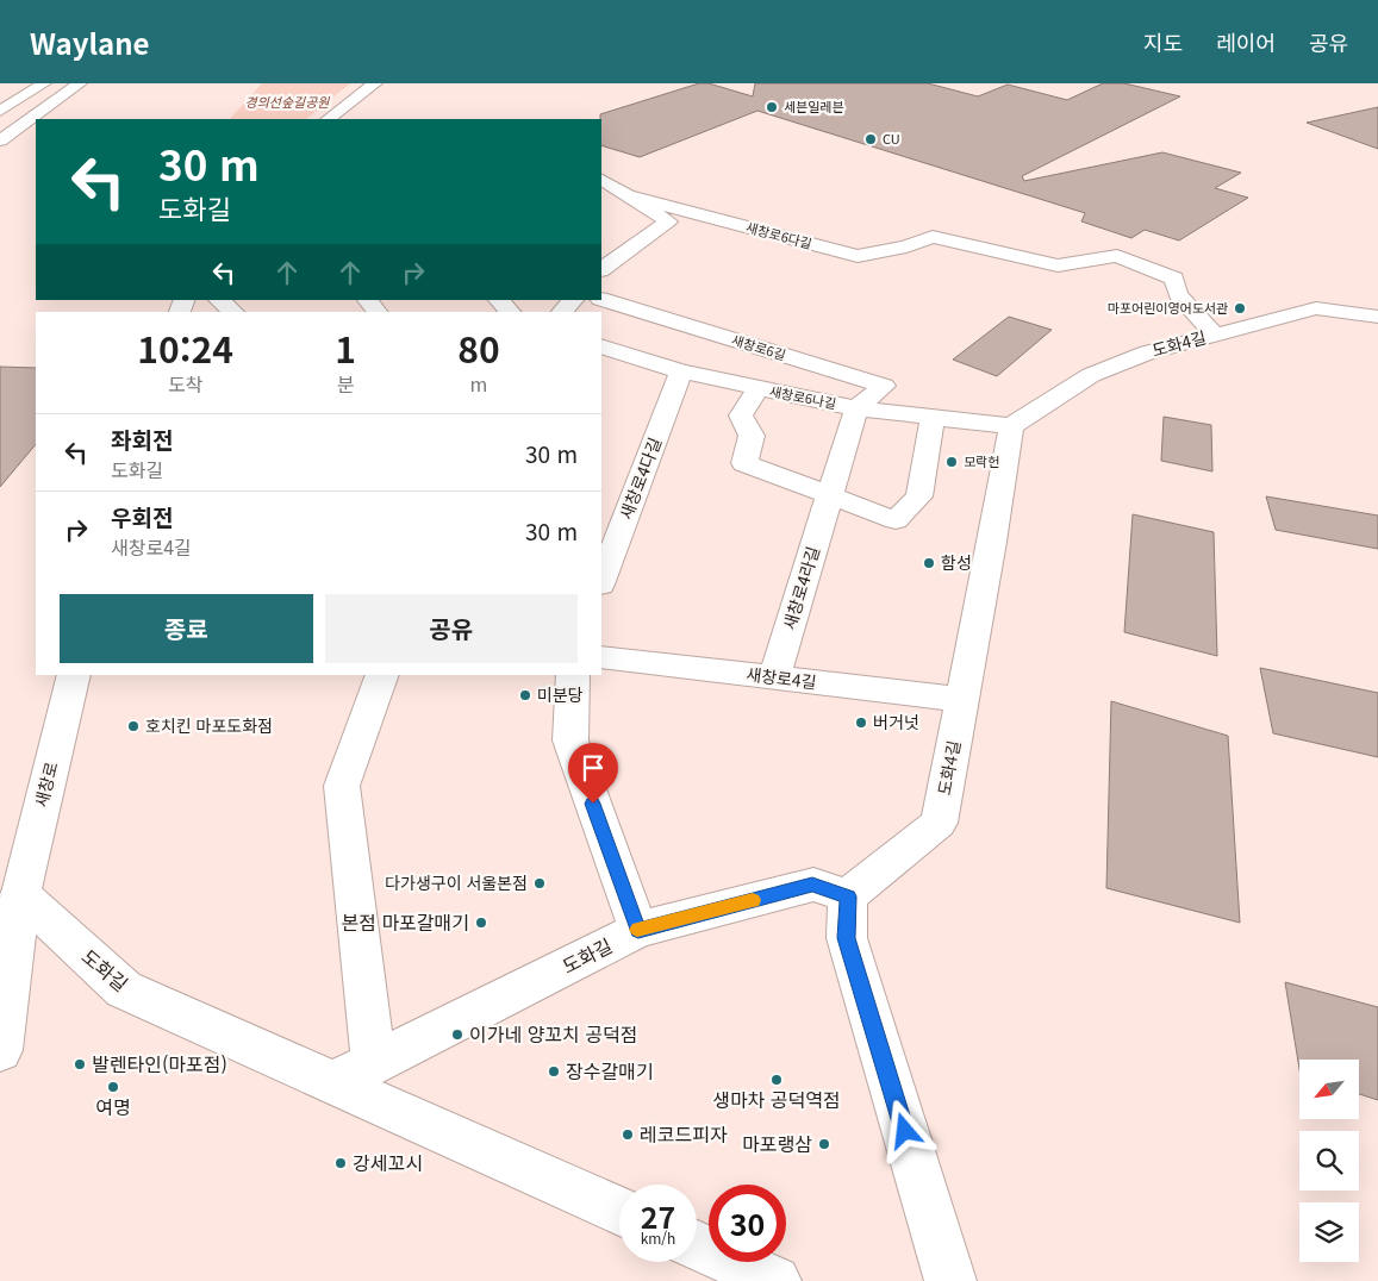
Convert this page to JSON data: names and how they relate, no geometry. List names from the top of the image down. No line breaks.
{"streets":{"street":["새창로6다길","도화4길","새창로6길","새창로6나길","새창로4다길","새창로4라길","새창로4길","새창로","도화길"]},"crossings":[["새창로6다길","도화4길"],["도화4길","새창로6나길"],["도화4길","새창로4길"],["도화4길","도화길"],["새창로6길","새창로6나길"],["새창로6길","새창로4라길"],["새창로6나길","새창로4다길"],["새창로6나길","새창로4라길"],["새창로4라길","새창로4길"],["새창로","도화길"]],"parks":["경의선숲길공원"],"places":["세븐일레븐","CU","마포어린이영어도서관","모락헌","함성","미분당","버거넛","호치킨 마포도화점","다가생구이 서울본점","본점 마포갈매기","이가네 양꼬치 공덕점","발렌타인(마포점)","장수갈매기","생마차 공덕역점","여명","레코드피자","마포랭삼","강세꼬시"],"north":"bottom left","page":{"header":"Waylane","nav":["지도","레이어","공유"],"turn":["30 m","도화길"],"eta":["10:24","도착","1","분","80","m"],"list":[{"name":"좌회전","note":"도화길","value":"30 m"},{"name":"우회전","note":"새창로4길","value":"30 m"}],"buttons":["종료","공유"],"speed":"27 km/h","limit":"30"}}
